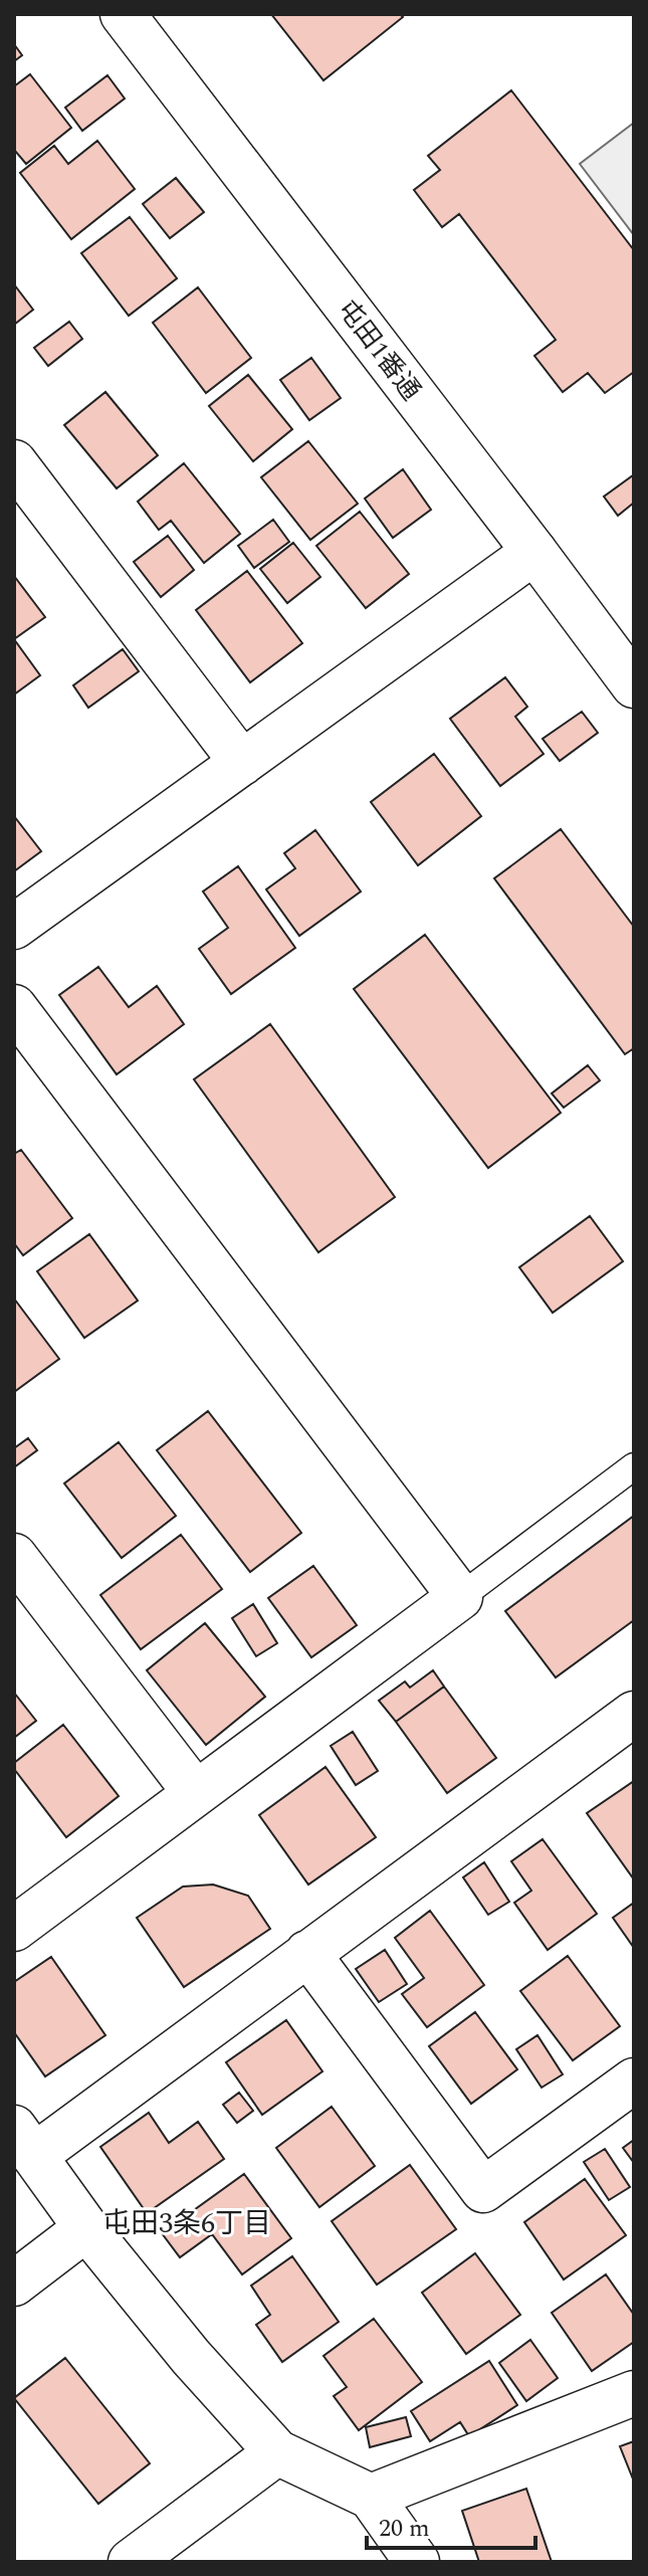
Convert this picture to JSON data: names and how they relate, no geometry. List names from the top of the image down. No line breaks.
{"streets":{"street":["屯田1番通"]},"districts":["屯田3条6丁目"],"scale_bar":"20 m"}
